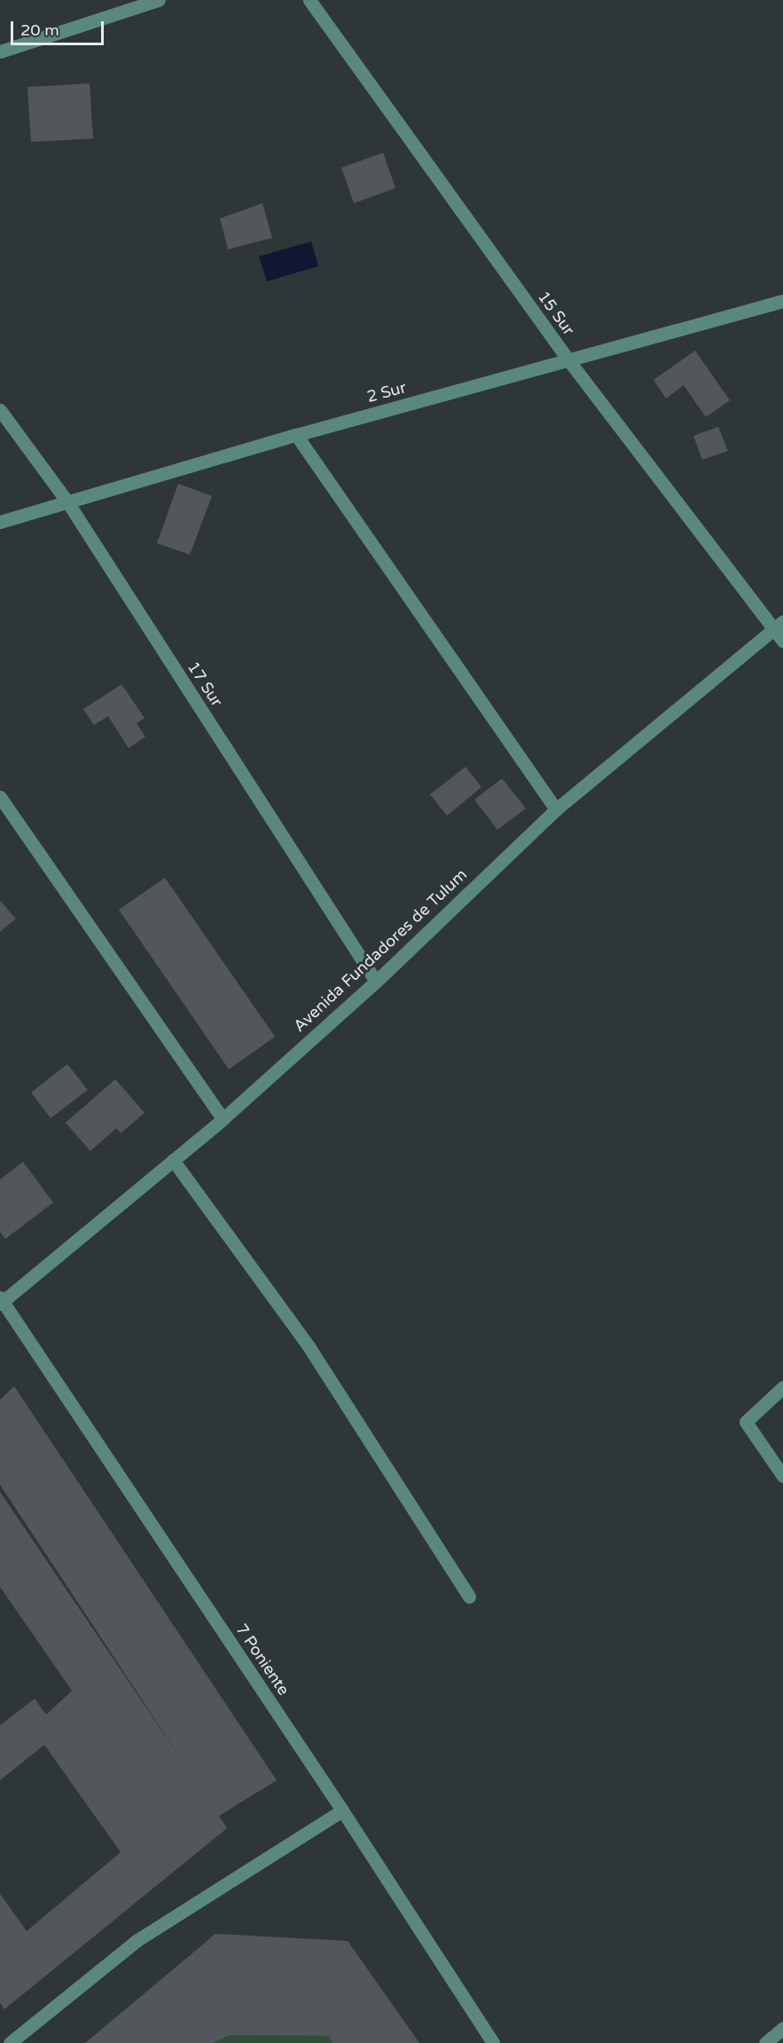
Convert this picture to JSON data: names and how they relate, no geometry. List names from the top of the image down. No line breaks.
{"streets":{"street":["15 Sur","2 Sur","17 Sur","Avenida Fundadores de Tulum","7 Poniente"]},"crossings":[["15 Sur","2 Sur"],["15 Sur","Avenida Fundadores de Tulum"],["2 Sur","17 Sur"],["17 Sur","Avenida Fundadores de Tulum"],["Avenida Fundadores de Tulum","7 Poniente"]],"scale_bar":"20 m"}
